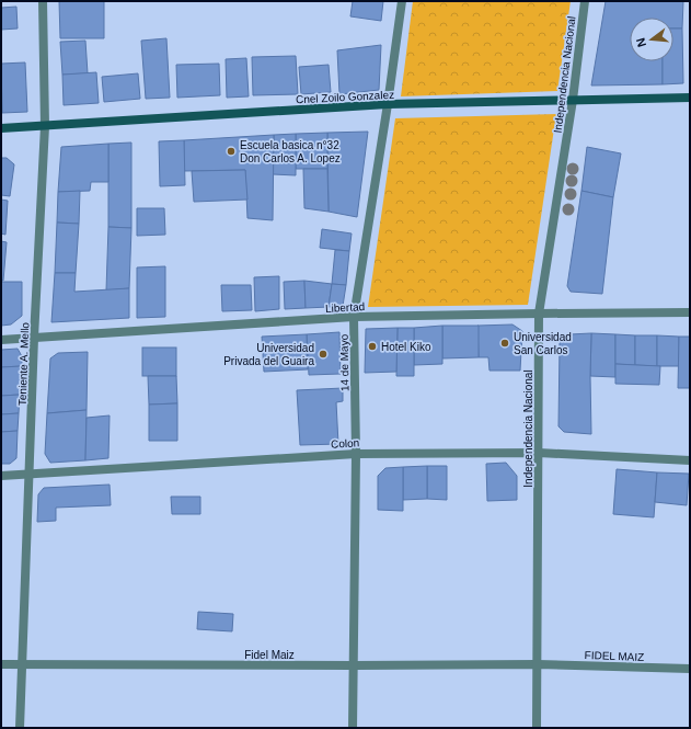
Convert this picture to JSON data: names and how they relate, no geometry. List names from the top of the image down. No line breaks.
{"streets":{"main road":["Cnel Zoilo Gonzalez"],"street":["Independencia Nacional","Libertad","14 de Mayo","Teniente A. Mello","Colon","Fidel Maiz","FIDEL MAIZ"]},"crossings":[["Independencia Nacional","Cnel Zoilo Gonzalez"],["Independencia Nacional","Libertad"],["Independencia Nacional","Colon"],["Independencia Nacional","Fidel Maiz"],["Independencia Nacional","FIDEL MAIZ"],["Cnel Zoilo Gonzalez","14 de Mayo"],["Cnel Zoilo Gonzalez","Teniente A. Mello"],["Libertad","14 de Mayo"],["Libertad","Teniente A. Mello"],["14 de Mayo","Colon"],["14 de Mayo","Fidel Maiz"],["Teniente A. Mello","Colon"],["Teniente A. Mello","Fidel Maiz"],["Fidel Maiz","FIDEL MAIZ"]],"places":["Escuela basica n°32 Don Carlos A. Lopez","Universidad San Carlos","Hotel Kiko","Universidad Privada del Guaira"],"north":"left"}
